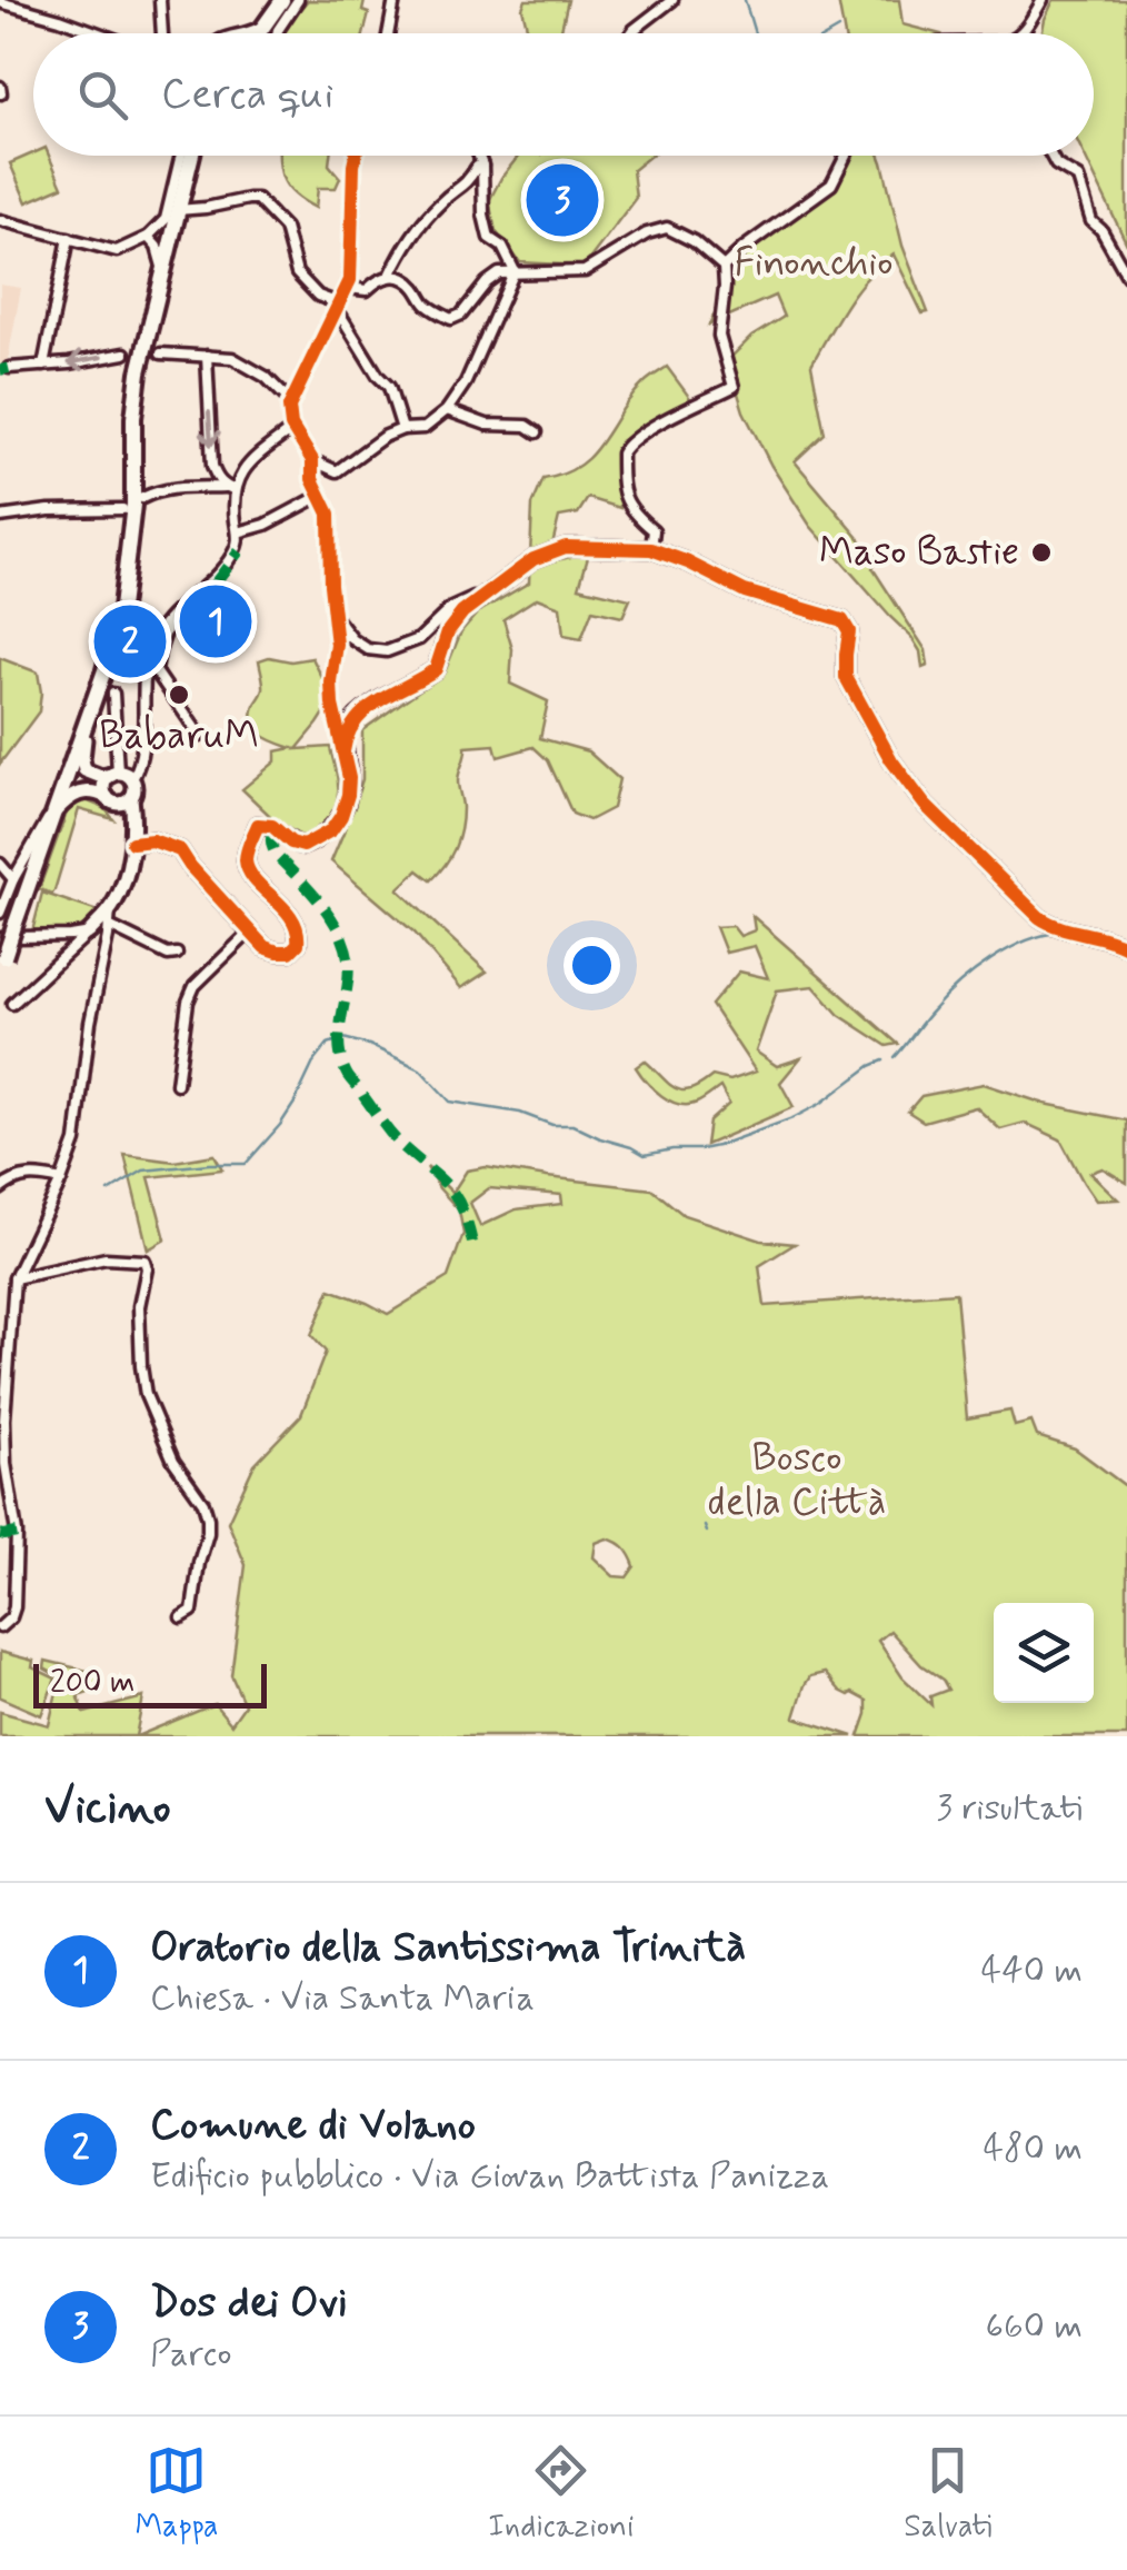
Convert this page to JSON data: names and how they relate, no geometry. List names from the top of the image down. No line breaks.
{"parks":["Finonchio","Bosco della Città"],"places":["Maso Bastie","BabaruM"],"scale_bar":"200 m","page":{"search":"Cerca qui","pins":["3","1","2"],"scale":"200 m","heading":["Vicino","3 risultati"],"list":[{"mark":"1","name":"Oratorio della Santissima Trinità","note":"Chiesa · Via Santa Maria","value":"440 m"},{"mark":"2","name":"Comune di Volano","note":"Edificio pubblico · Via Giovan Battista Panizza","value":"480 m"},{"mark":"3","name":"Dos dei Ovi","note":"Parco","value":"660 m"}],"nav":["Mappa","Indicazioni","Salvati"]}}
